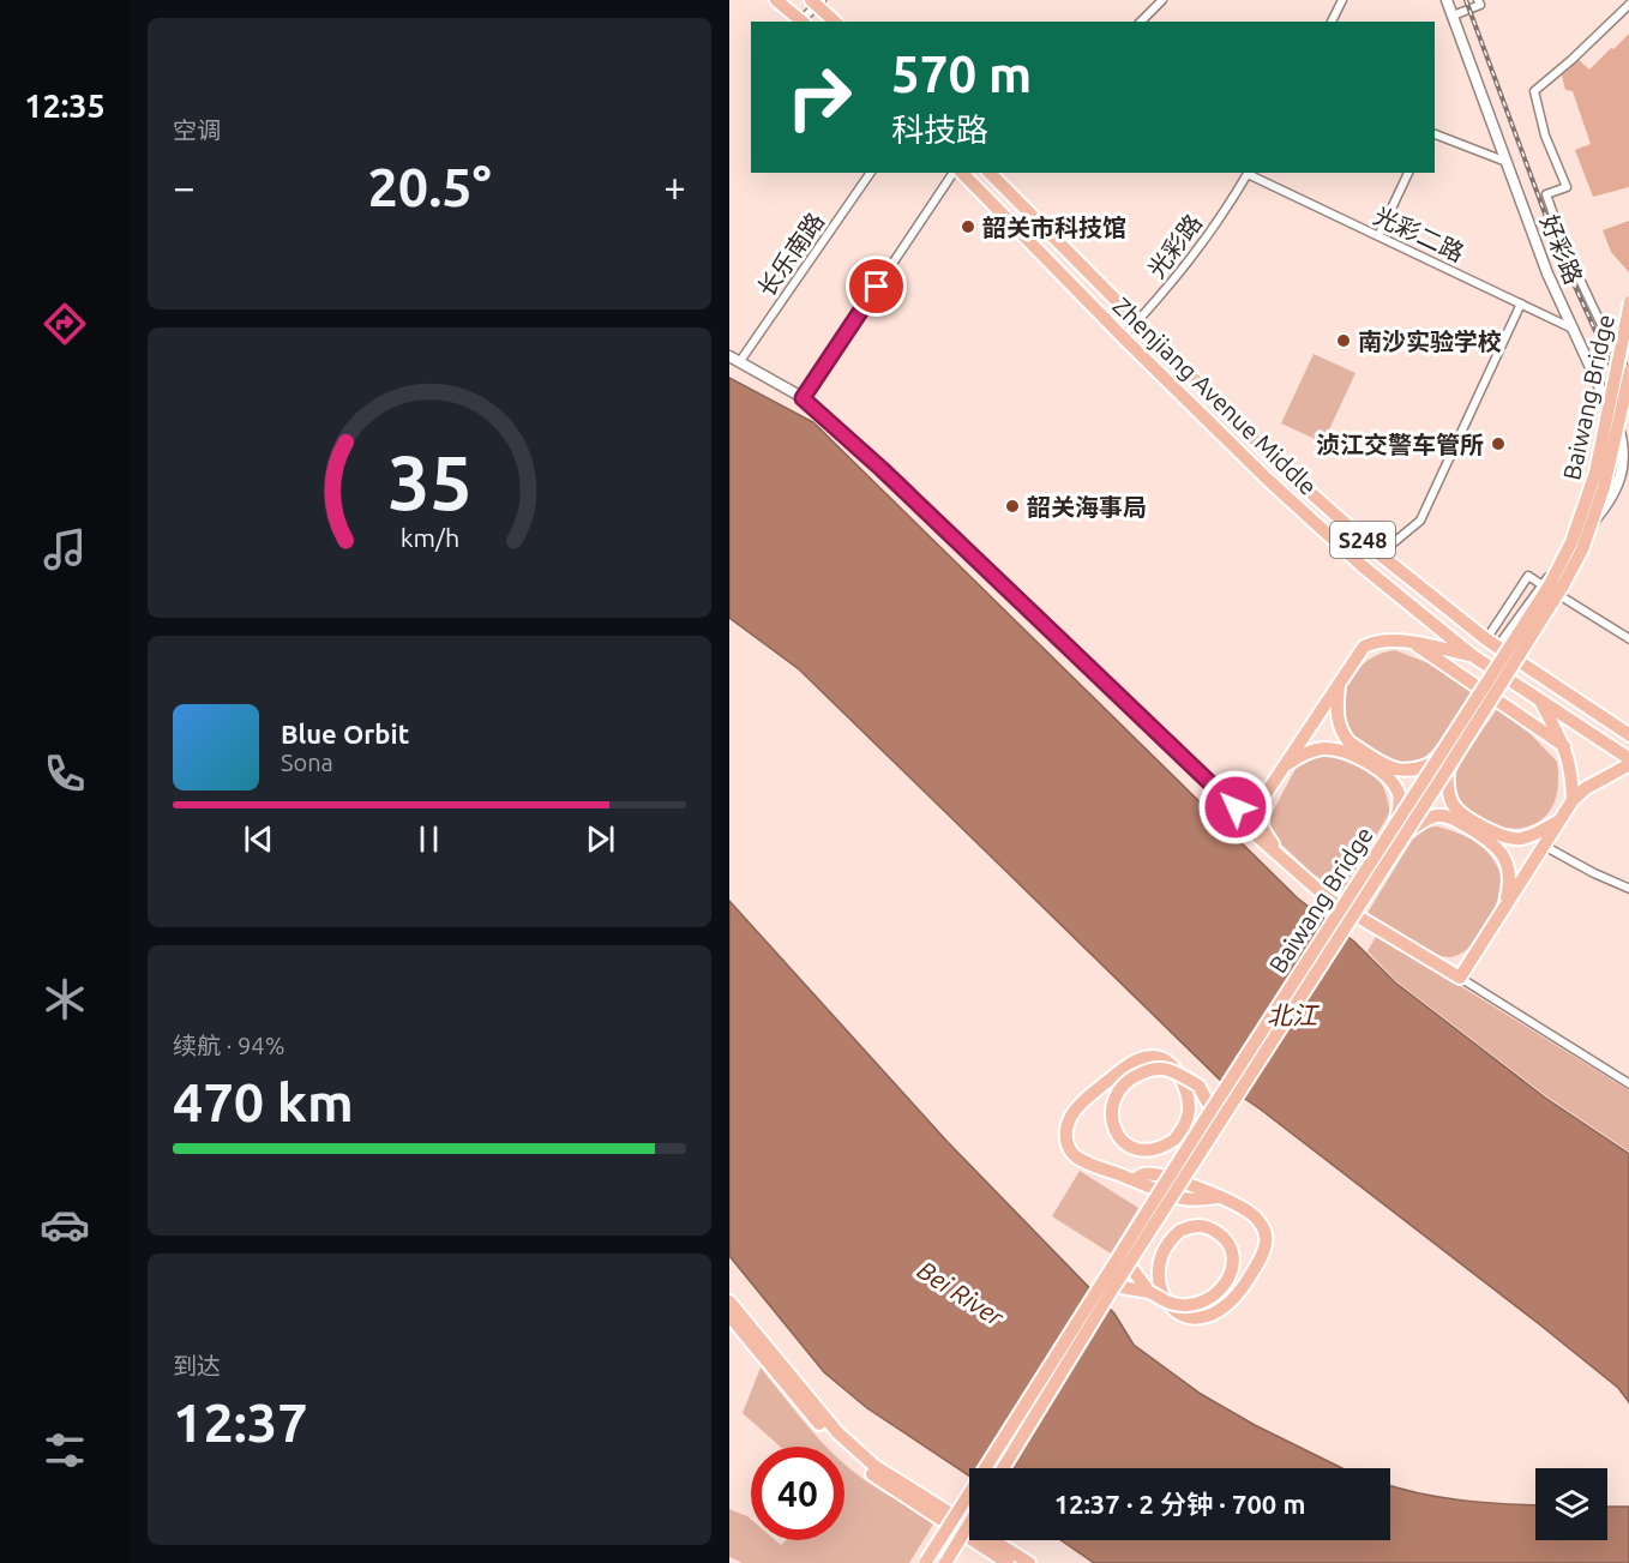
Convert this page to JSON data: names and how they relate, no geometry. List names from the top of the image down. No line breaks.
{"streets":{"main road":["Zhenjiang Avenue Middle","Baiwang Bridge","S248"],"street":["光彩二路","光彩路","好彩路","长乐南路"]},"crossings":[["光彩二路","光彩路"],["光彩二路","好彩路"],["光彩路","Zhenjiang Avenue Middle"],["好彩路","Zhenjiang Avenue Middle"]],"water":["北江","Bei River"],"places":["韶关市科技馆","南沙实验学校","浈江交警车管所","韶关海事局"],"page":{"tabs":"12:35","tile":["空调",["续航 · 94%","470 km"],["到达","12:37"]],"turn":["570 m","科技路"],"heat":["−","20.5°","+"],"song":["Blue Orbit","Sona"],"limit":"40","trip":"12:37 · 2 分钟 · 700 m","gauge":["35","km/h"]}}
